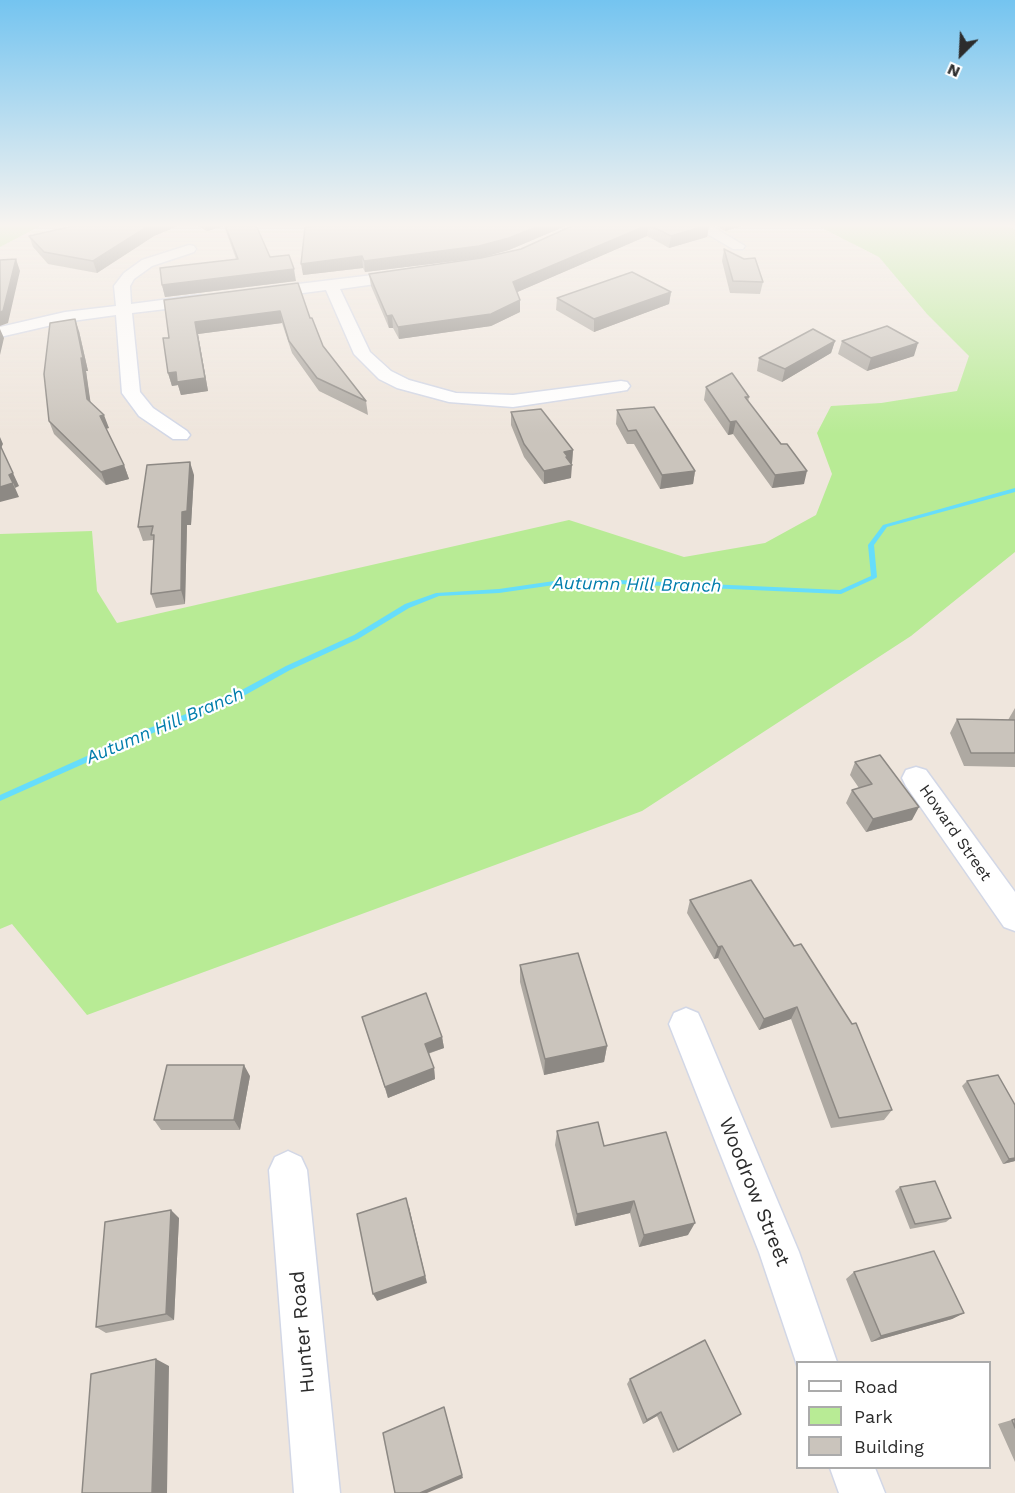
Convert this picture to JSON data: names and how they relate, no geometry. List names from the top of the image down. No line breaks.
{"streets":{"street":["Howard Street","Woodrow Street","Hunter Road"]},"water":["Autumn Hill Branch"],"legend":["Road","Park","Building"],"north":"bottom left"}
